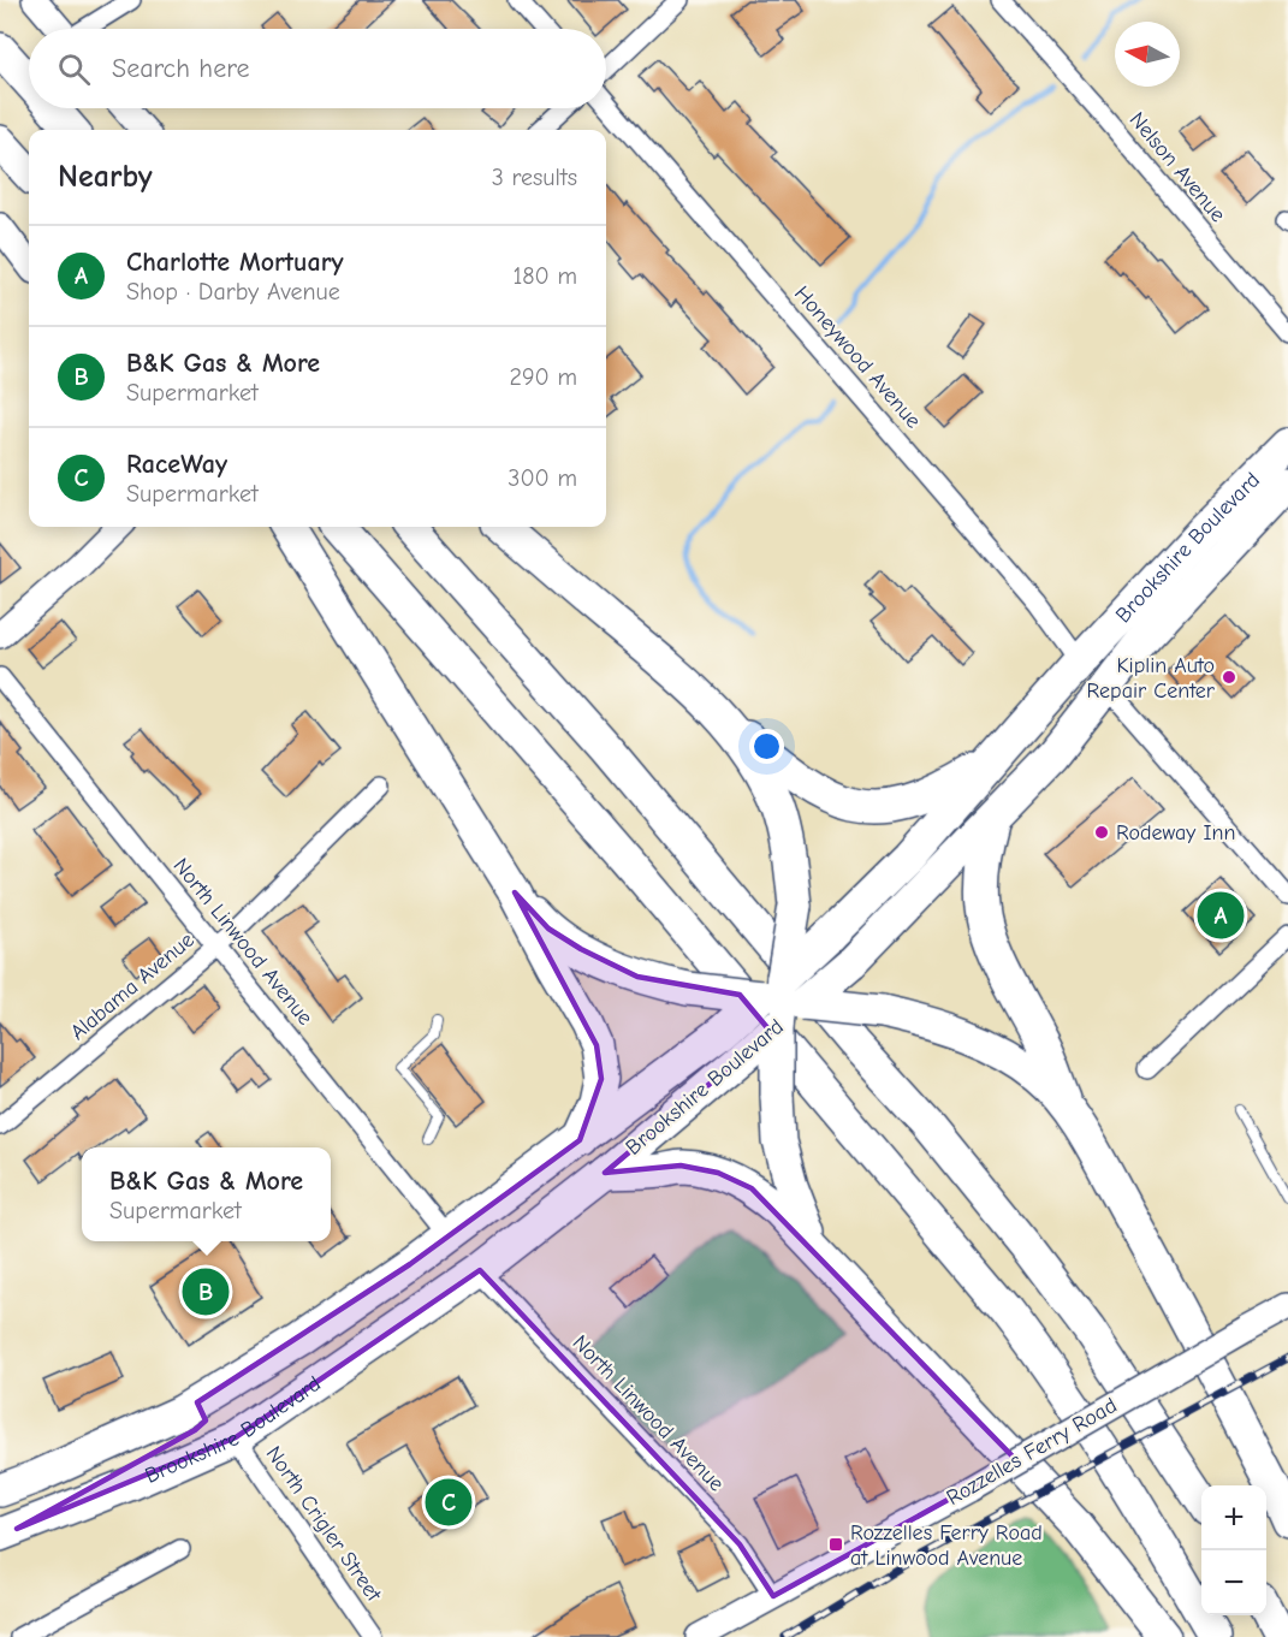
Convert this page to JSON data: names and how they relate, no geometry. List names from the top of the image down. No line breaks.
{"streets":{"highway":["Brookshire Boulevard"],"street":["Nelson Avenue","Honeywood Avenue","North Linwood Avenue","Alabama Avenue","Rozzelles Ferry Road","North Crigler Street"]},"crossings":[["Honeywood Avenue","Brookshire Boulevard"],["Brookshire Boulevard","North Linwood Avenue"],["Brookshire Boulevard","North Crigler Street"],["North Linwood Avenue","Alabama Avenue"],["North Linwood Avenue","Rozzelles Ferry Road"]],"places":{"other":["Kiplin Auto Repair Center","Rodeway Inn"],"transit":["Rozzelles Ferry Road at Linwood Avenue"]},"north":"left","page":{"search":"Search here","heading":["Nearby","3 results"],"list":[{"mark":"A","name":"Charlotte Mortuary","note":"Shop · Darby Avenue","value":"180 m"},{"mark":"B","name":"B&K Gas & More","note":"Supermarket","value":"290 m"},{"mark":"C","name":"RaceWay","note":"Supermarket","value":"300 m"}],"pins":["A","B","C"],"popup":["B&K Gas & More","Supermarket"],"map_buttons":["+","−"]}}
